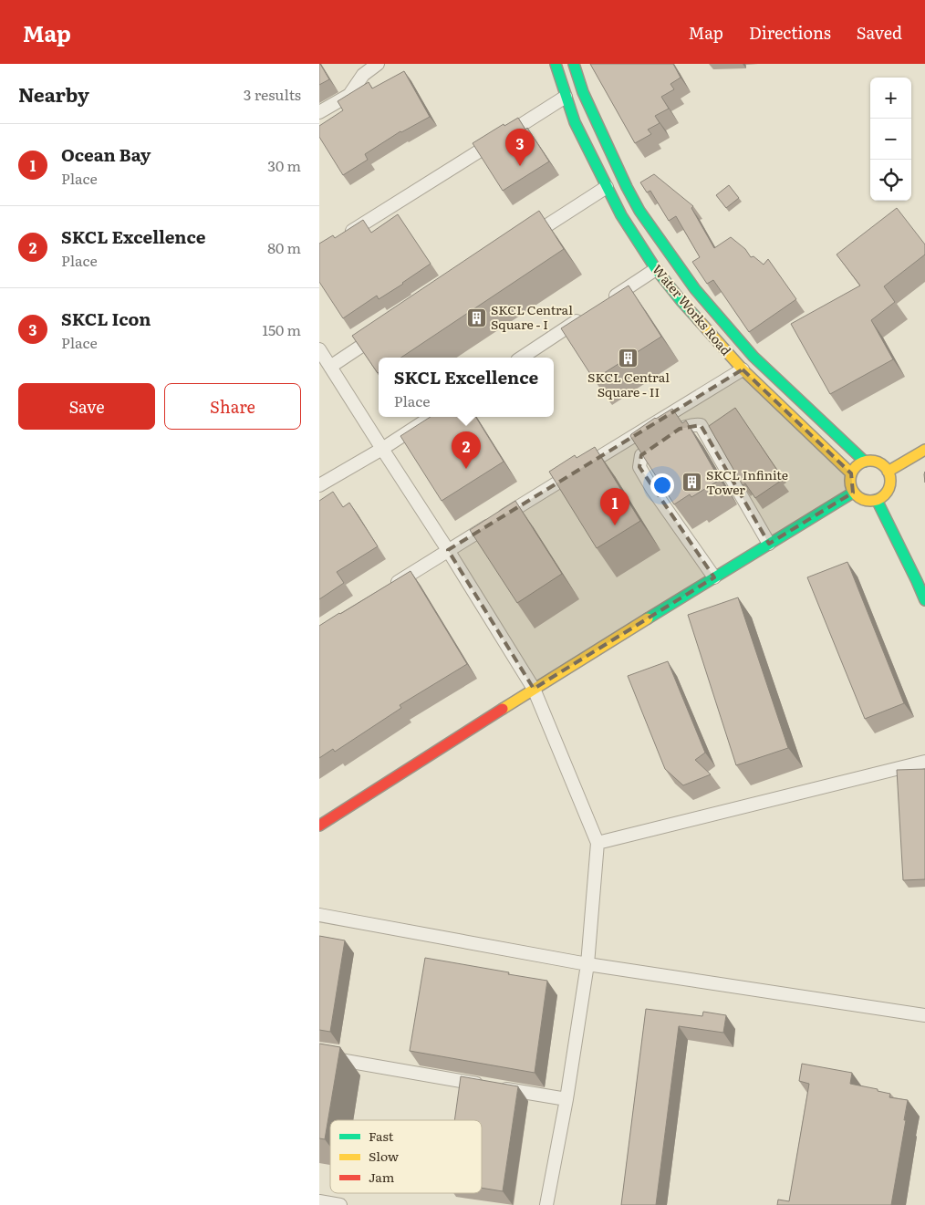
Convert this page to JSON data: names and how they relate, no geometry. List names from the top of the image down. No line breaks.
{"streets":{"main road":["Water Works Road"]},"places":{"building":["SKCL Central Square - I","SKCL Central Square - II","SKCL Infinite Tower"]},"legend":["Fast","Slow","Jam"],"page":{"header":"Map","nav":["Map","Directions","Saved"],"heading":["Nearby","3 results"],"map_buttons":["+","−"],"list":[{"mark":"1","name":"Ocean Bay","note":"Place","value":"30 m"},{"mark":"2","name":"SKCL Excellence","note":"Place","value":"80 m"},{"mark":"3","name":"SKCL Icon","note":"Place","value":"150 m"}],"pins":["3","2","1"],"popup":["SKCL Excellence","Place"],"buttons":["Save","Share"]}}
